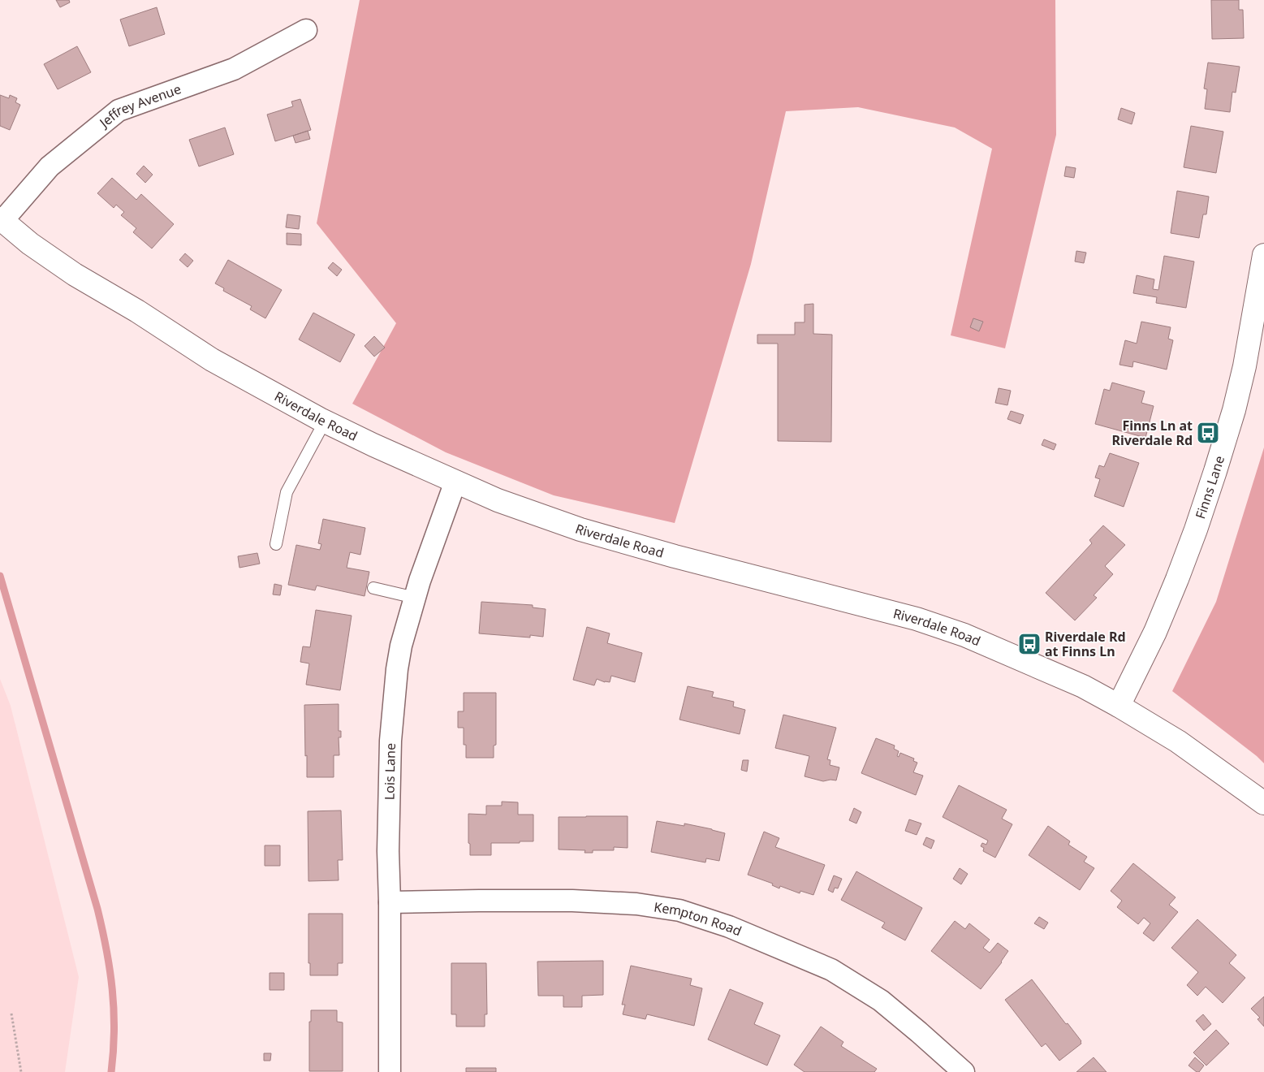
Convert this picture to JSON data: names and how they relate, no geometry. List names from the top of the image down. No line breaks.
{"streets":{"main road":["Riverdale Road","Finns Lane"],"street":["Jeffrey Avenue","Lois Lane","Kempton Road"]},"crossings":[["Jeffrey Avenue","Riverdale Road"],["Riverdale Road","Finns Lane"],["Riverdale Road","Lois Lane"],["Lois Lane","Kempton Road"]],"places":{"bus stop":["Finns Ln at Riverdale Rd","Riverdale Rd at Finns Ln"]}}
